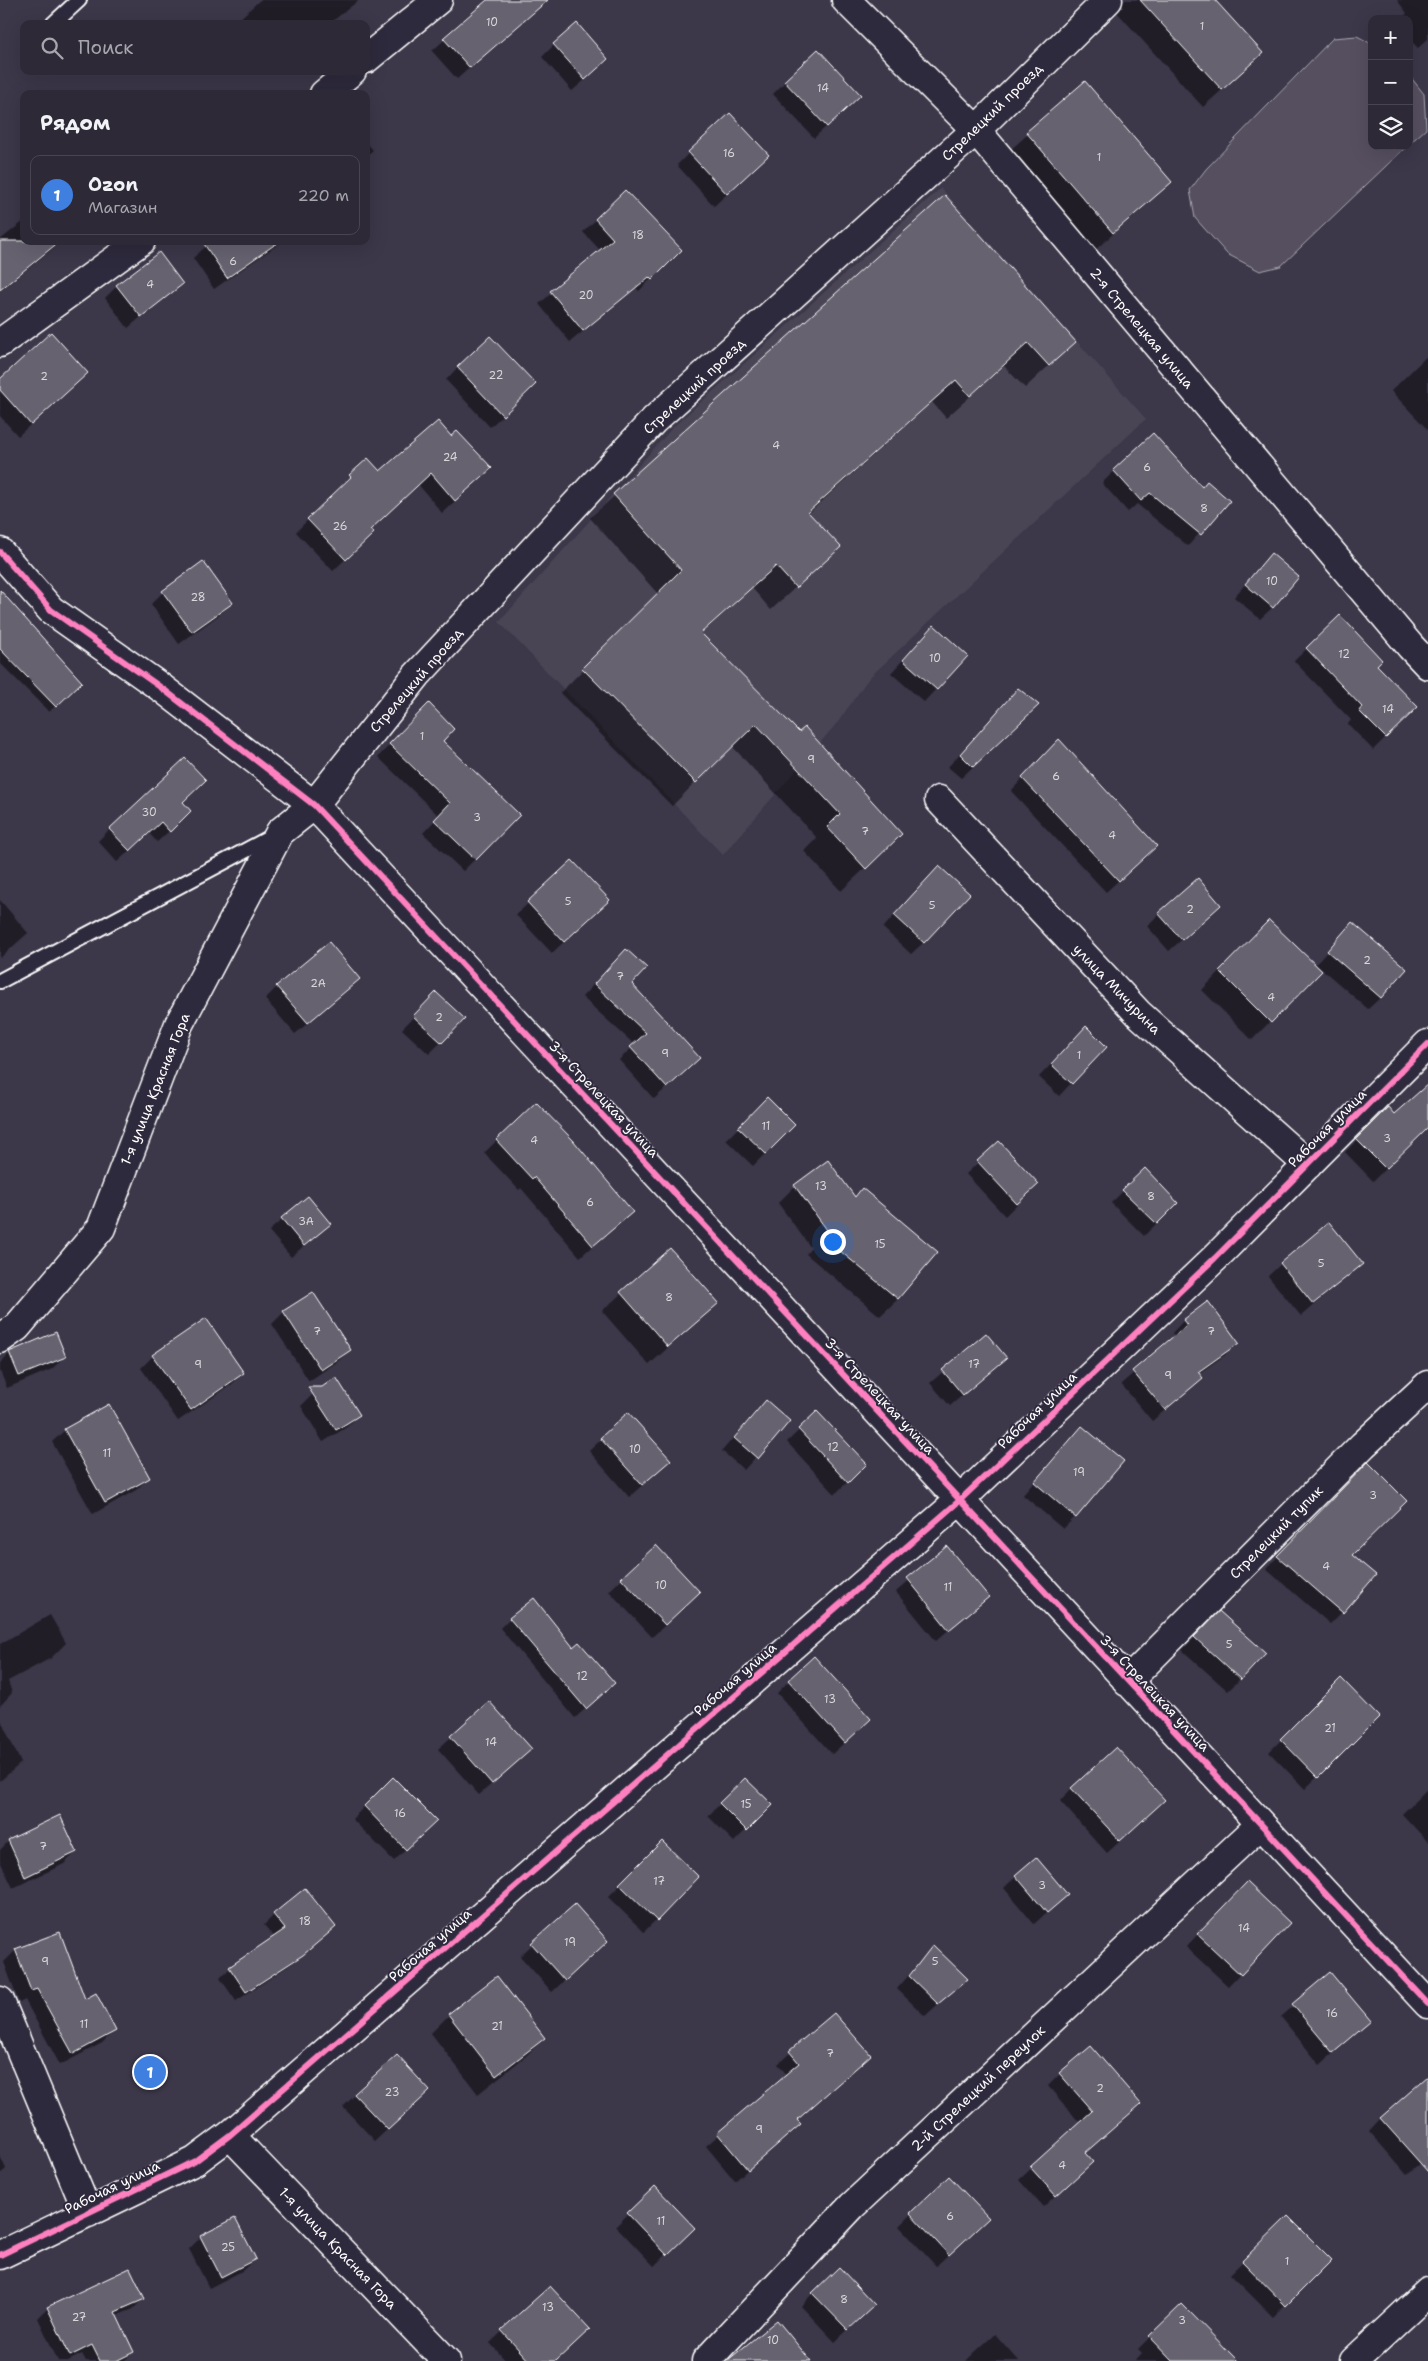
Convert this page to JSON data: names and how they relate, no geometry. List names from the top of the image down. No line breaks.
{"streets":{"street":["Стрелецкий проезд","2-я Стрелецкая улица","улица Мичурина","1-я улица Красная Гора","3-я Стрелецкая улица","Рабочая улица","Стрелецкий тупик","2-й Стрелецкий переулок"]},"crossings":[["Стрелецкий проезд","2-я Стрелецкая улица"],["Стрелецкий проезд","1-я улица Красная Гора"],["Стрелецкий проезд","3-я Стрелецкая улица"],["улица Мичурина","Рабочая улица"],["1-я улица Красная Гора","3-я Стрелецкая улица"],["1-я улица Красная Гора","Рабочая улица"],["3-я Стрелецкая улица","Рабочая улица"],["3-я Стрелецкая улица","Стрелецкий тупик"],["3-я Стрелецкая улица","2-й Стрелецкий переулок"]],"house_numbers":["10","1","14","16","1","18","6","4","20","22","2","4","24","6","8","26","10","28","12","10","14","1","9","6","30","3","7","4","5","5","2","2","7","2А","4","2","9","1","11","3","4","13","8","6","3А","15","5","8","7","7","9","17","9","12","10","11","19","3","4","10","11","5","12","13","21","14","15","16","7","17","3","18","14","19","9","5","16","11","21","7","2","23","9","4","6","11","25","1","8","13","27","3","10"],"page":{"map_buttons":["+","−"],"search":"Поиск","heading":"Рядом","list":[{"mark":"1","name":"Ozon","note":"Магазин","value":"220 m"}],"pins":"1"}}
